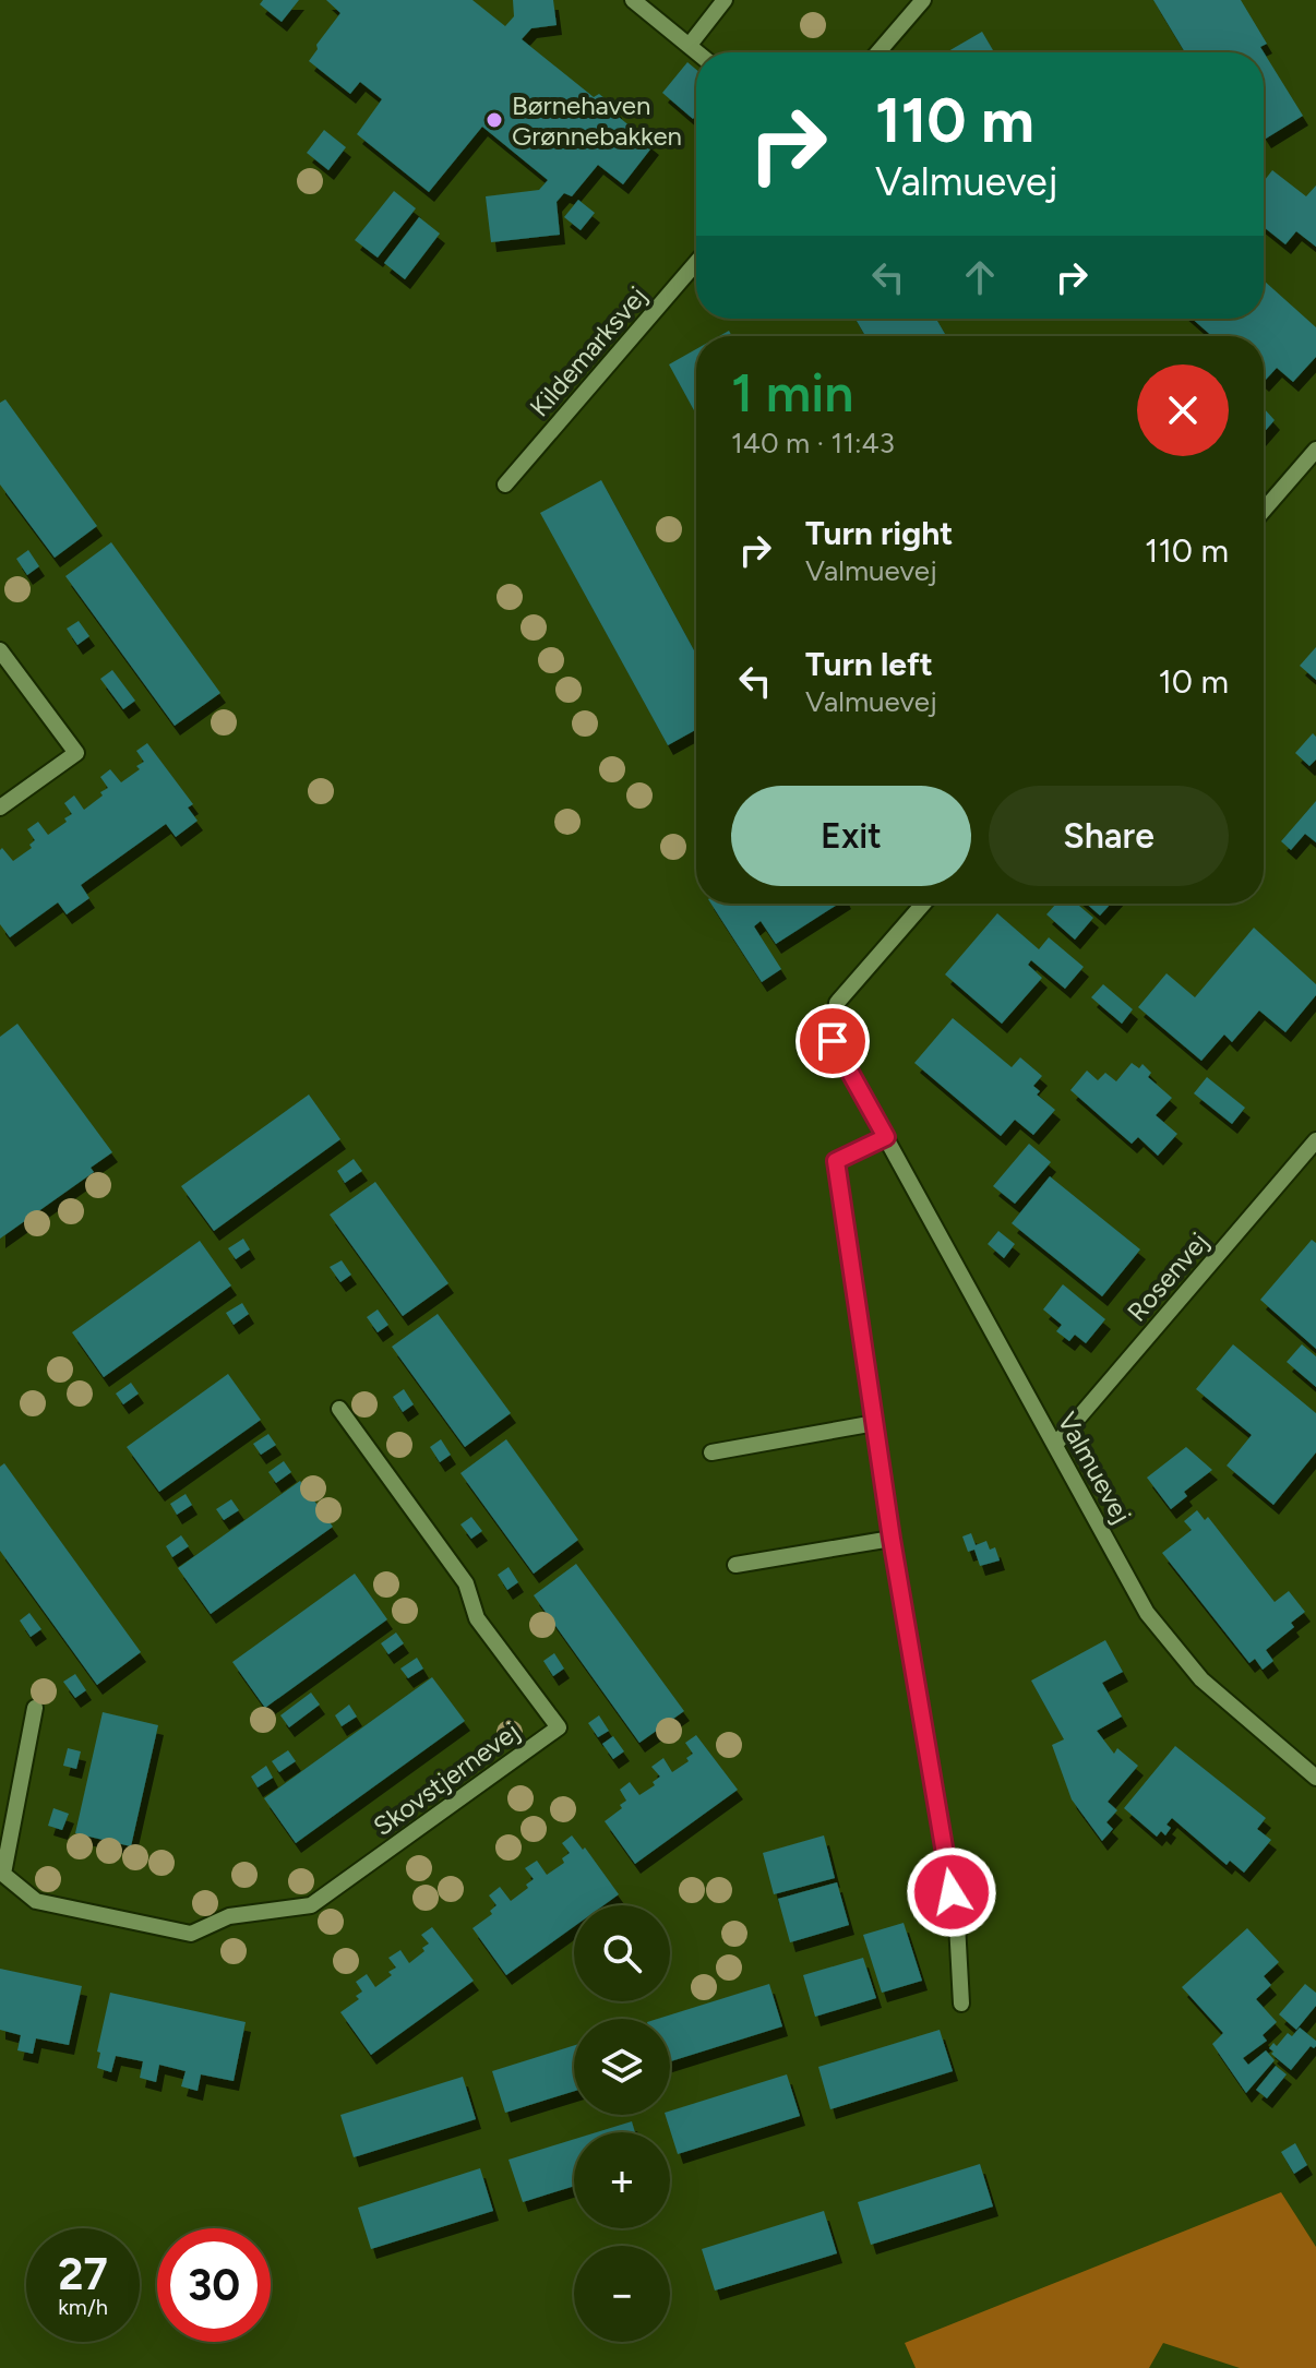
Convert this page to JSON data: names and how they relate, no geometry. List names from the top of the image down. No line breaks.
{"streets":{"street":["Kildemarksvej","Rosenvej","Valmuevej","Skovstjernevej"]},"crossings":[["Rosenvej","Valmuevej"]],"places":["Børnehaven Grønnebakken"],"page":{"turn":["110 m","Valmuevej"],"heading":["1 min","140 m · 11:43"],"list":[{"name":"Turn right","note":"Valmuevej","value":"110 m"},{"name":"Turn left","note":"Valmuevej","value":"10 m"}],"buttons":["Exit","Share"],"map_buttons":["+","−"],"speed":"27 km/h","limit":"30"}}
